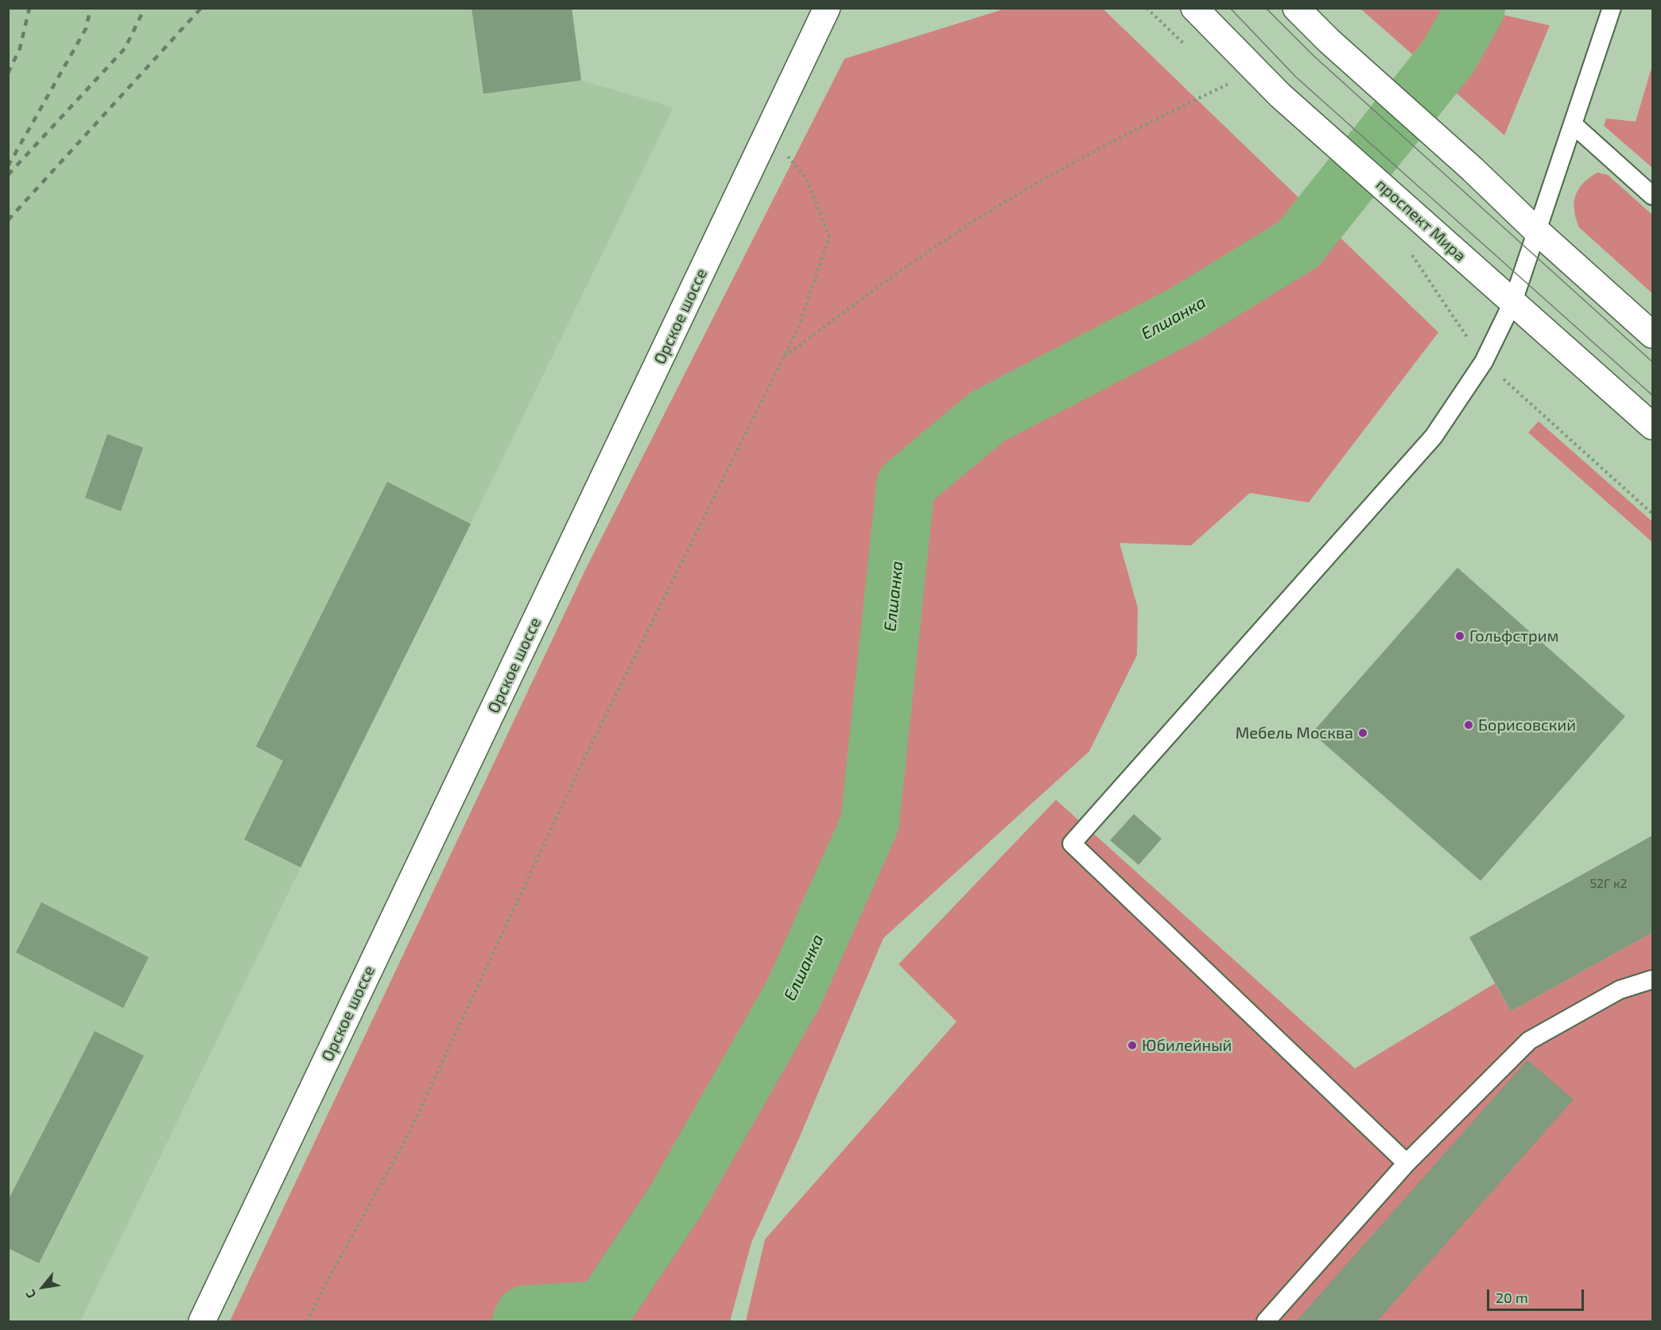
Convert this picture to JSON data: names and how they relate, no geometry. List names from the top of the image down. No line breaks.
{"streets":{"main road":["проспект Мира","Орское шоссе"]},"water":["Елшанка"],"places":["Гольфстрим","Борисовский","Мебель Москва","Юбилейный"],"house_numbers":["52Г к2"],"scale_bar":"20 m","north":"bottom left"}
